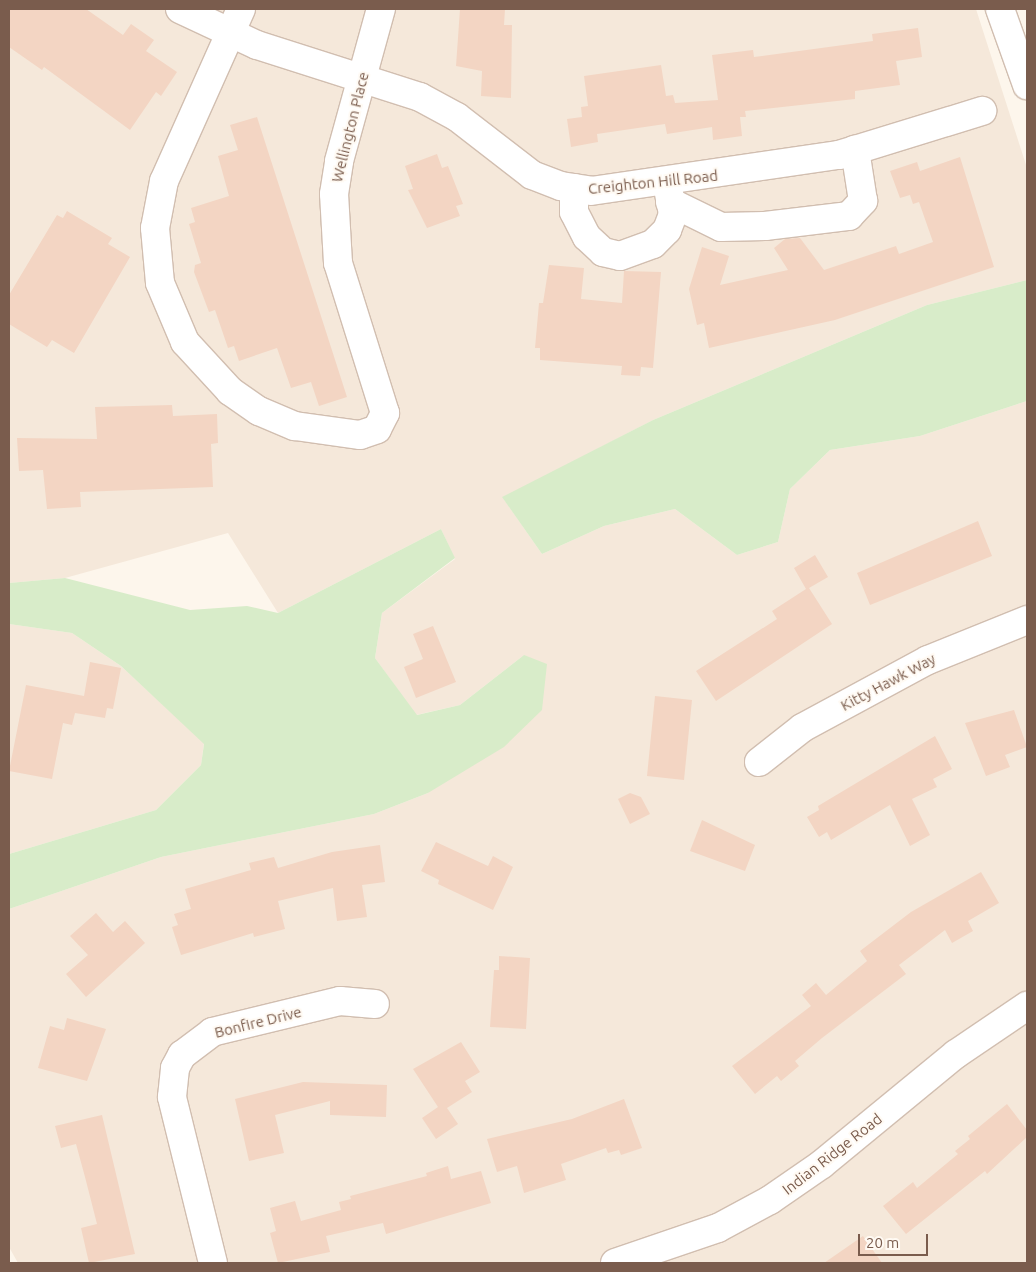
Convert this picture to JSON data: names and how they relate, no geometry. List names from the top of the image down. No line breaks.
{"streets":{"street":["Wellington Place","Creighton Hill Road","Kitty Hawk Way","Bonfire Drive","Indian Ridge Road"]},"crossings":[["Wellington Place","Creighton Hill Road"]],"scale_bar":"20 m"}
